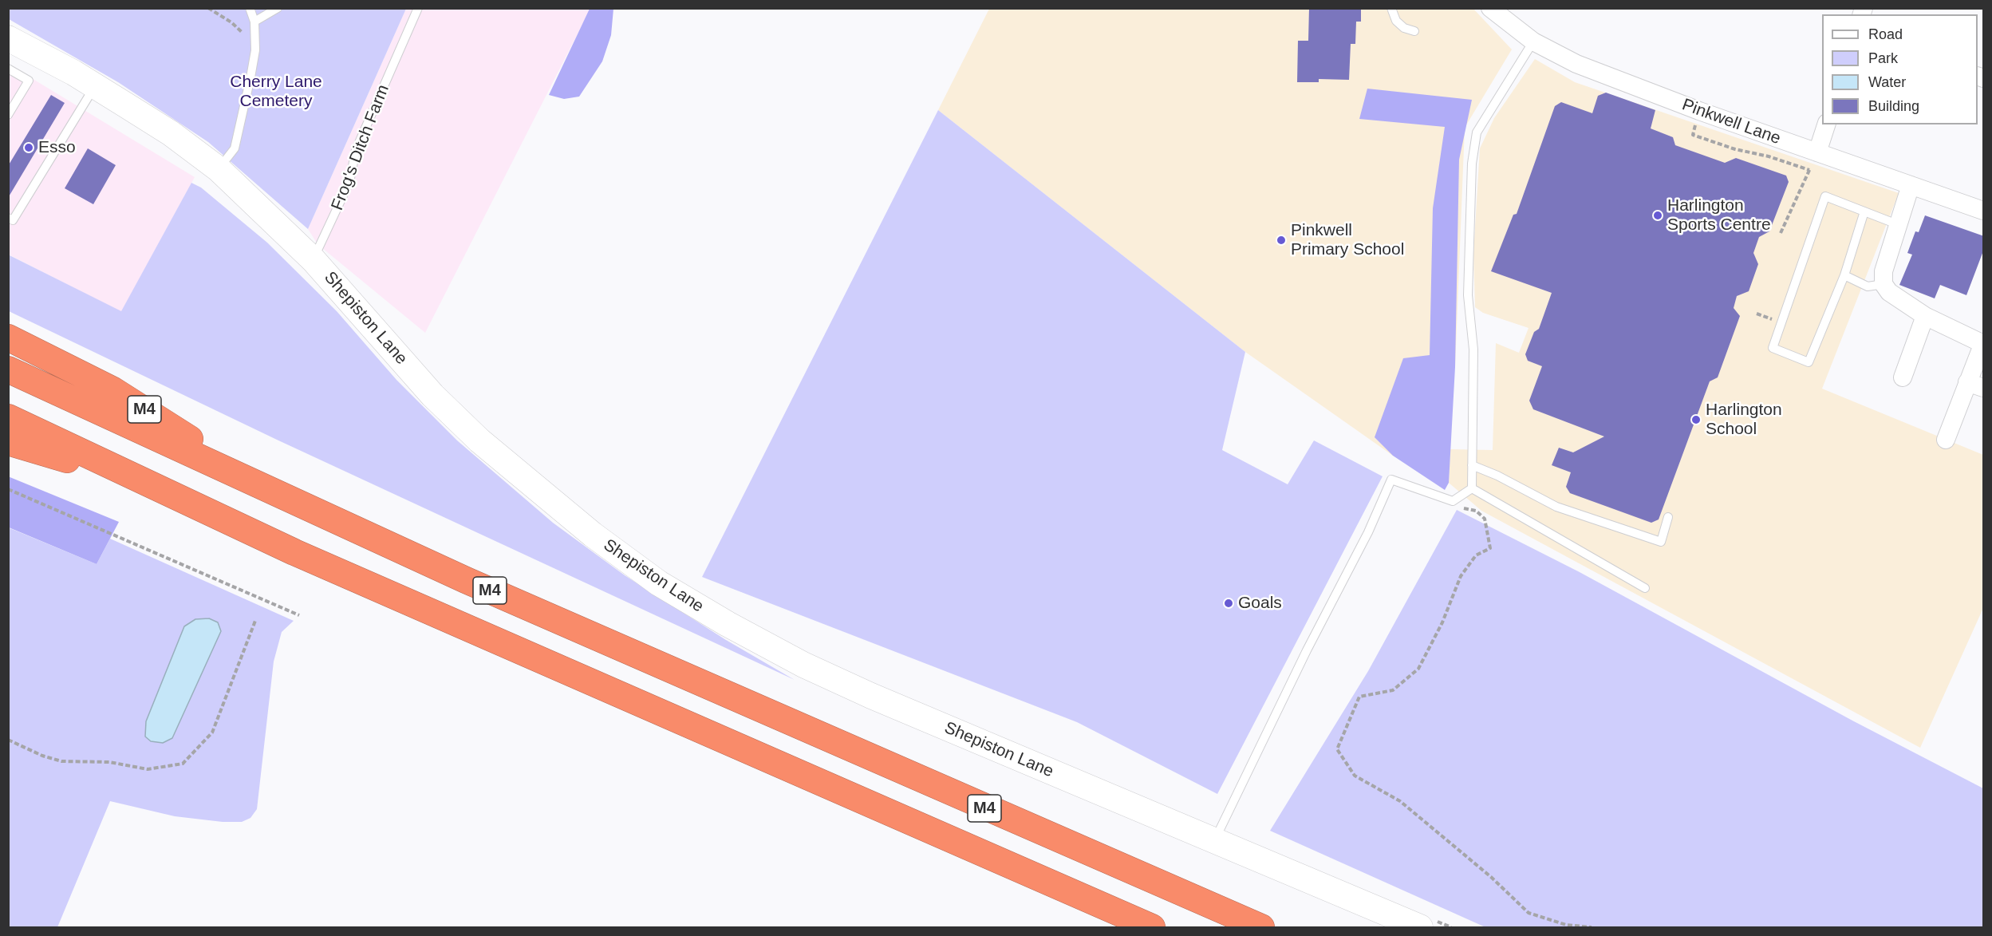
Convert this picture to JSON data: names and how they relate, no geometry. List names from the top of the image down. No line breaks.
{"streets":{"highway":["M4"],"street":["Pinkwell Lane","Shepiston Lane"],"lane":["Frog's Ditch Farm"]},"crossings":[["Frog's Ditch Farm","Shepiston Lane"]],"parks":["Cherry Lane Cemetery"],"places":["Esso","Harlington Sports Centre","Pinkwell Primary School","Harlington School","Goals"],"legend":["Road","Park","Water","Building"]}
